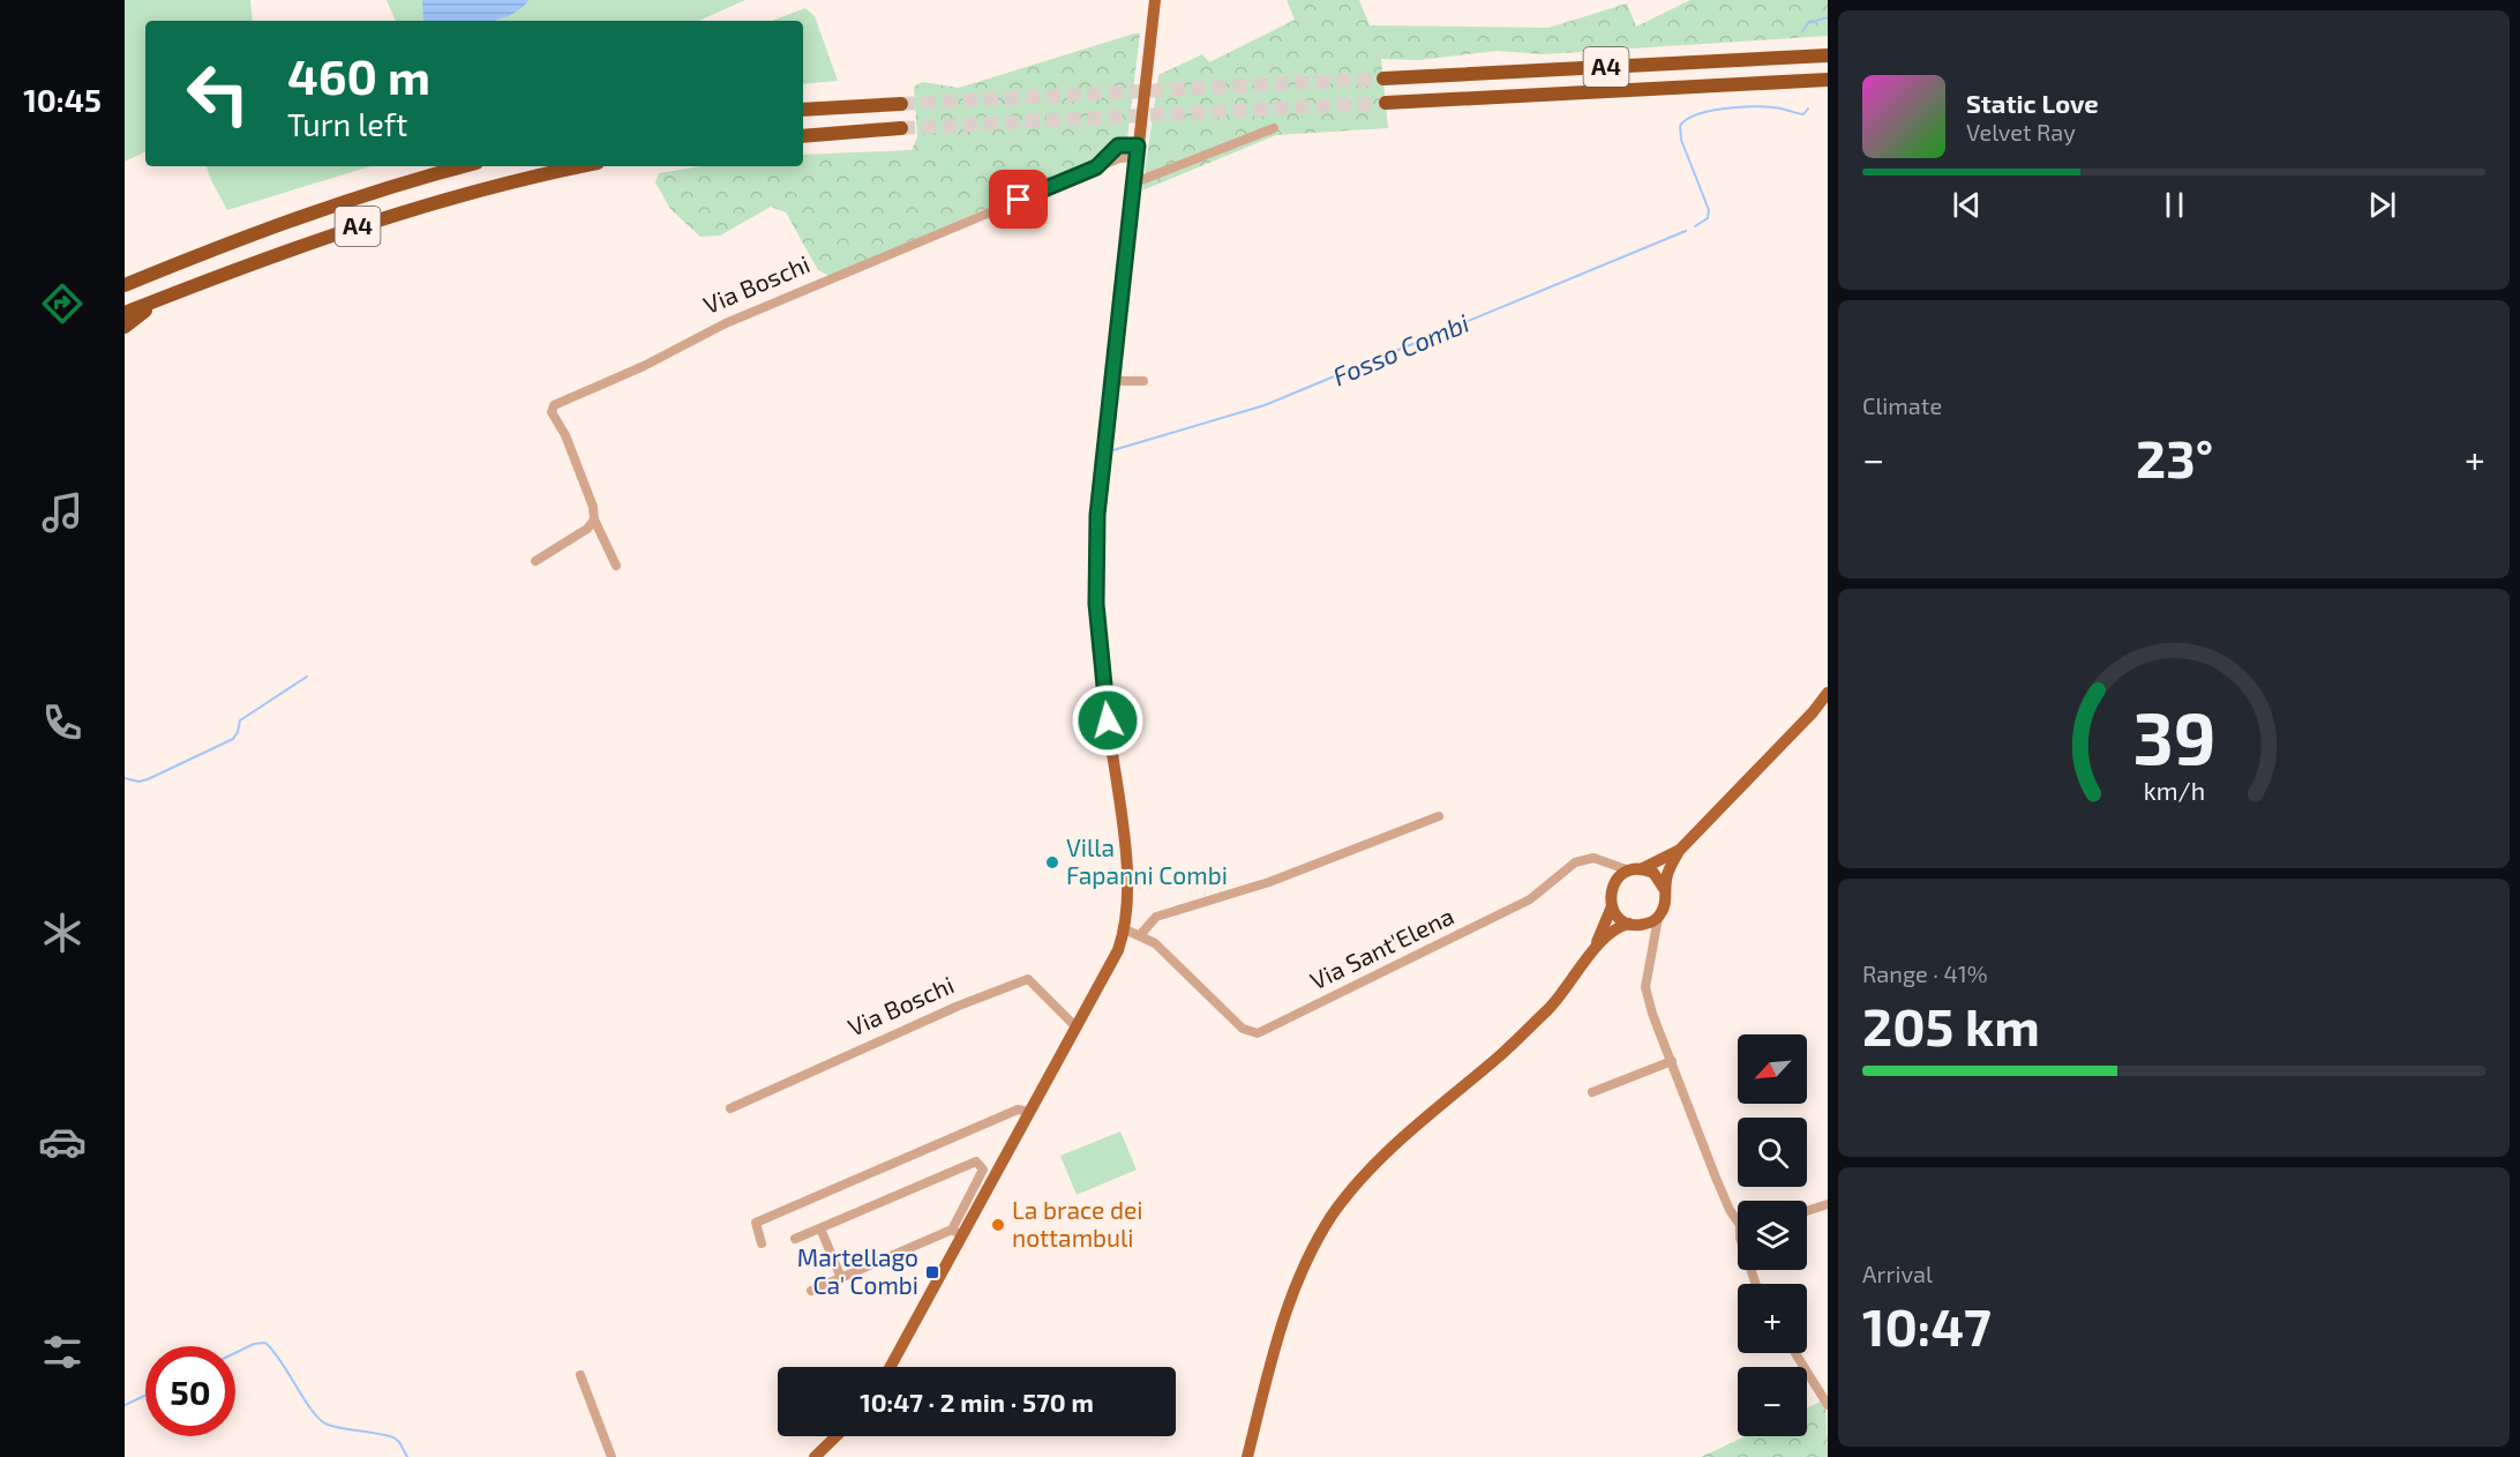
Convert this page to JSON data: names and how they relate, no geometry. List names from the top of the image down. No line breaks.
{"streets":{"highway":["A4"],"street":["Via Boschi","Via Sant'Elena"]},"water":["Fosso Combi"],"places":{"other":["Villa Fapanni Combi","La brace dei nottambuli"],"transit":["Martellago Ca' Combi"]},"north":"bottom left","page":{"tabs":"10:45","turn":["460 m","Turn left"],"song":["Static Love","Velvet Ray"],"tile":["Climate",["Range · 41%","205 km"],["Arrival","10:47"]],"heat":["−","23°","+"],"map_buttons":["+","−"],"limit":"50","trip":"10:47 · 2 min · 570 m","gauge":["39","km/h"]}}
